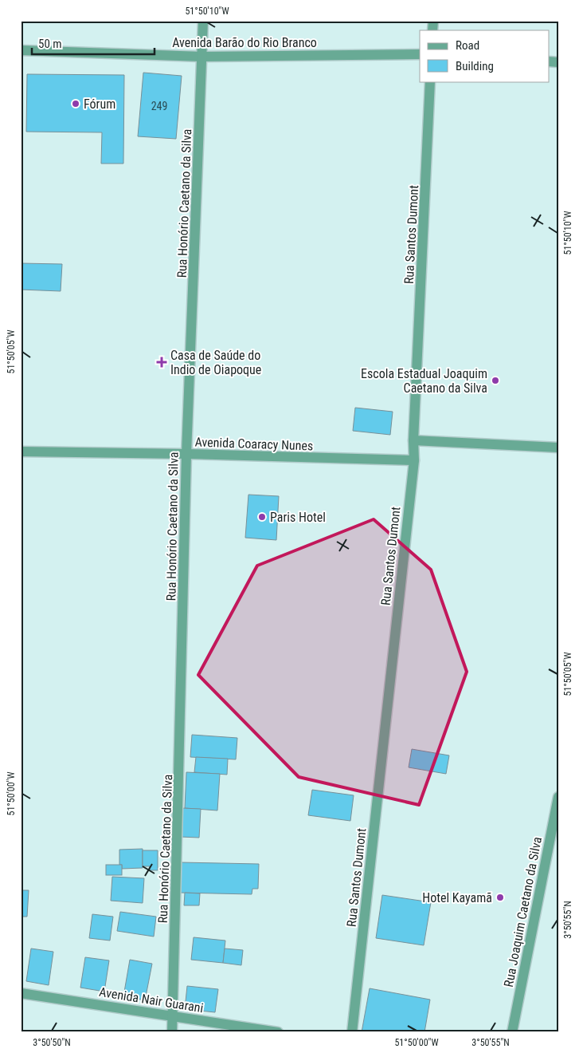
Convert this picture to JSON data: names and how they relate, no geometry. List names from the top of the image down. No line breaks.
{"streets":{"street":["Avenida Barão do Rio Branco","Rua Honório Caetano da Silva","Rua Santos Dumont","Avenida Coaracy Nunes","Rua Joaquim Caetano da Silva","Avenida Nair Guarani"]},"crossings":[["Avenida Barão do Rio Branco","Rua Honório Caetano da Silva"],["Rua Honório Caetano da Silva","Avenida Coaracy Nunes"],["Rua Honório Caetano da Silva","Avenida Nair Guarani"],["Rua Santos Dumont","Avenida Coaracy Nunes"]],"places":{"other":["Fórum","Escola Estadual Joaquim Caetano da Silva","Paris Hotel","Hotel Kayamã"],"health":["Casa de Saúde do Indio de Oiapoque"]},"house_numbers":["249"],"legend":["Road","Building"],"scale_bar":"50 m","coordinates":["51°50'10\"W","51°50'05\"W","51°50'00\"W","3°50'55\"N","3°50'50\"N"]}
